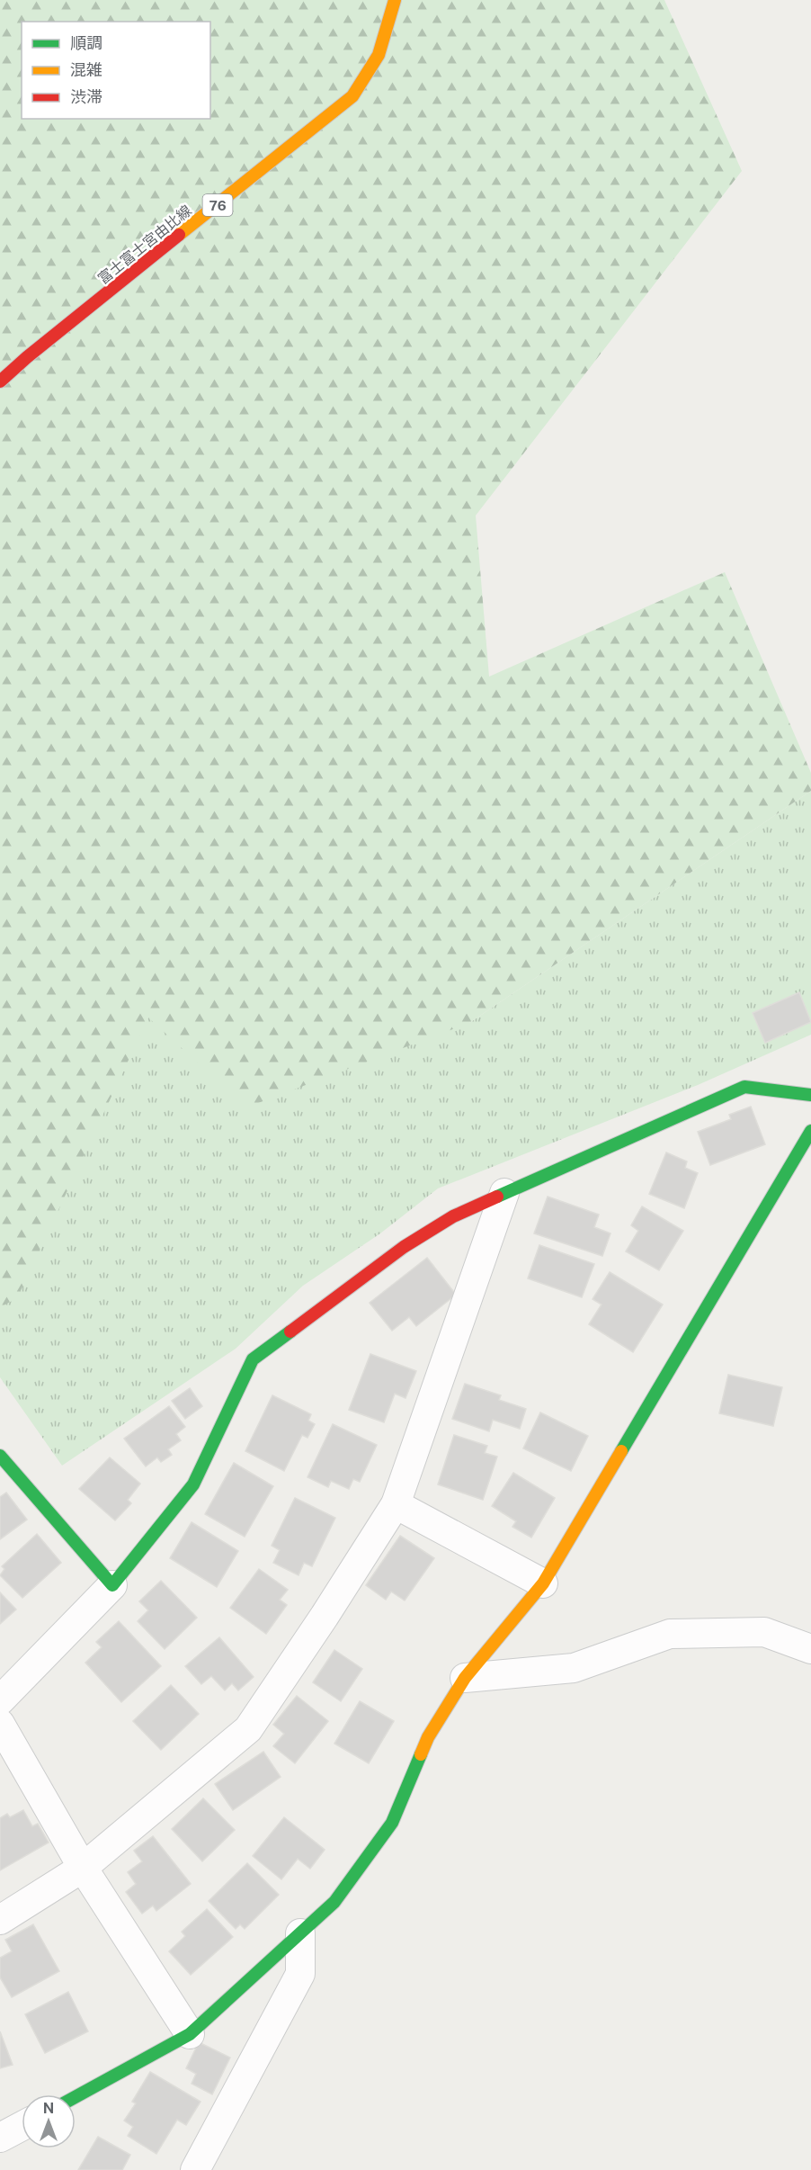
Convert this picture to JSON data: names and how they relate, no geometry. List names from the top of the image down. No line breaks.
{"streets":{"street":["76","富士富士宮由比線"]},"legend":["順調","混雑","渋滞"],"north":"top"}
